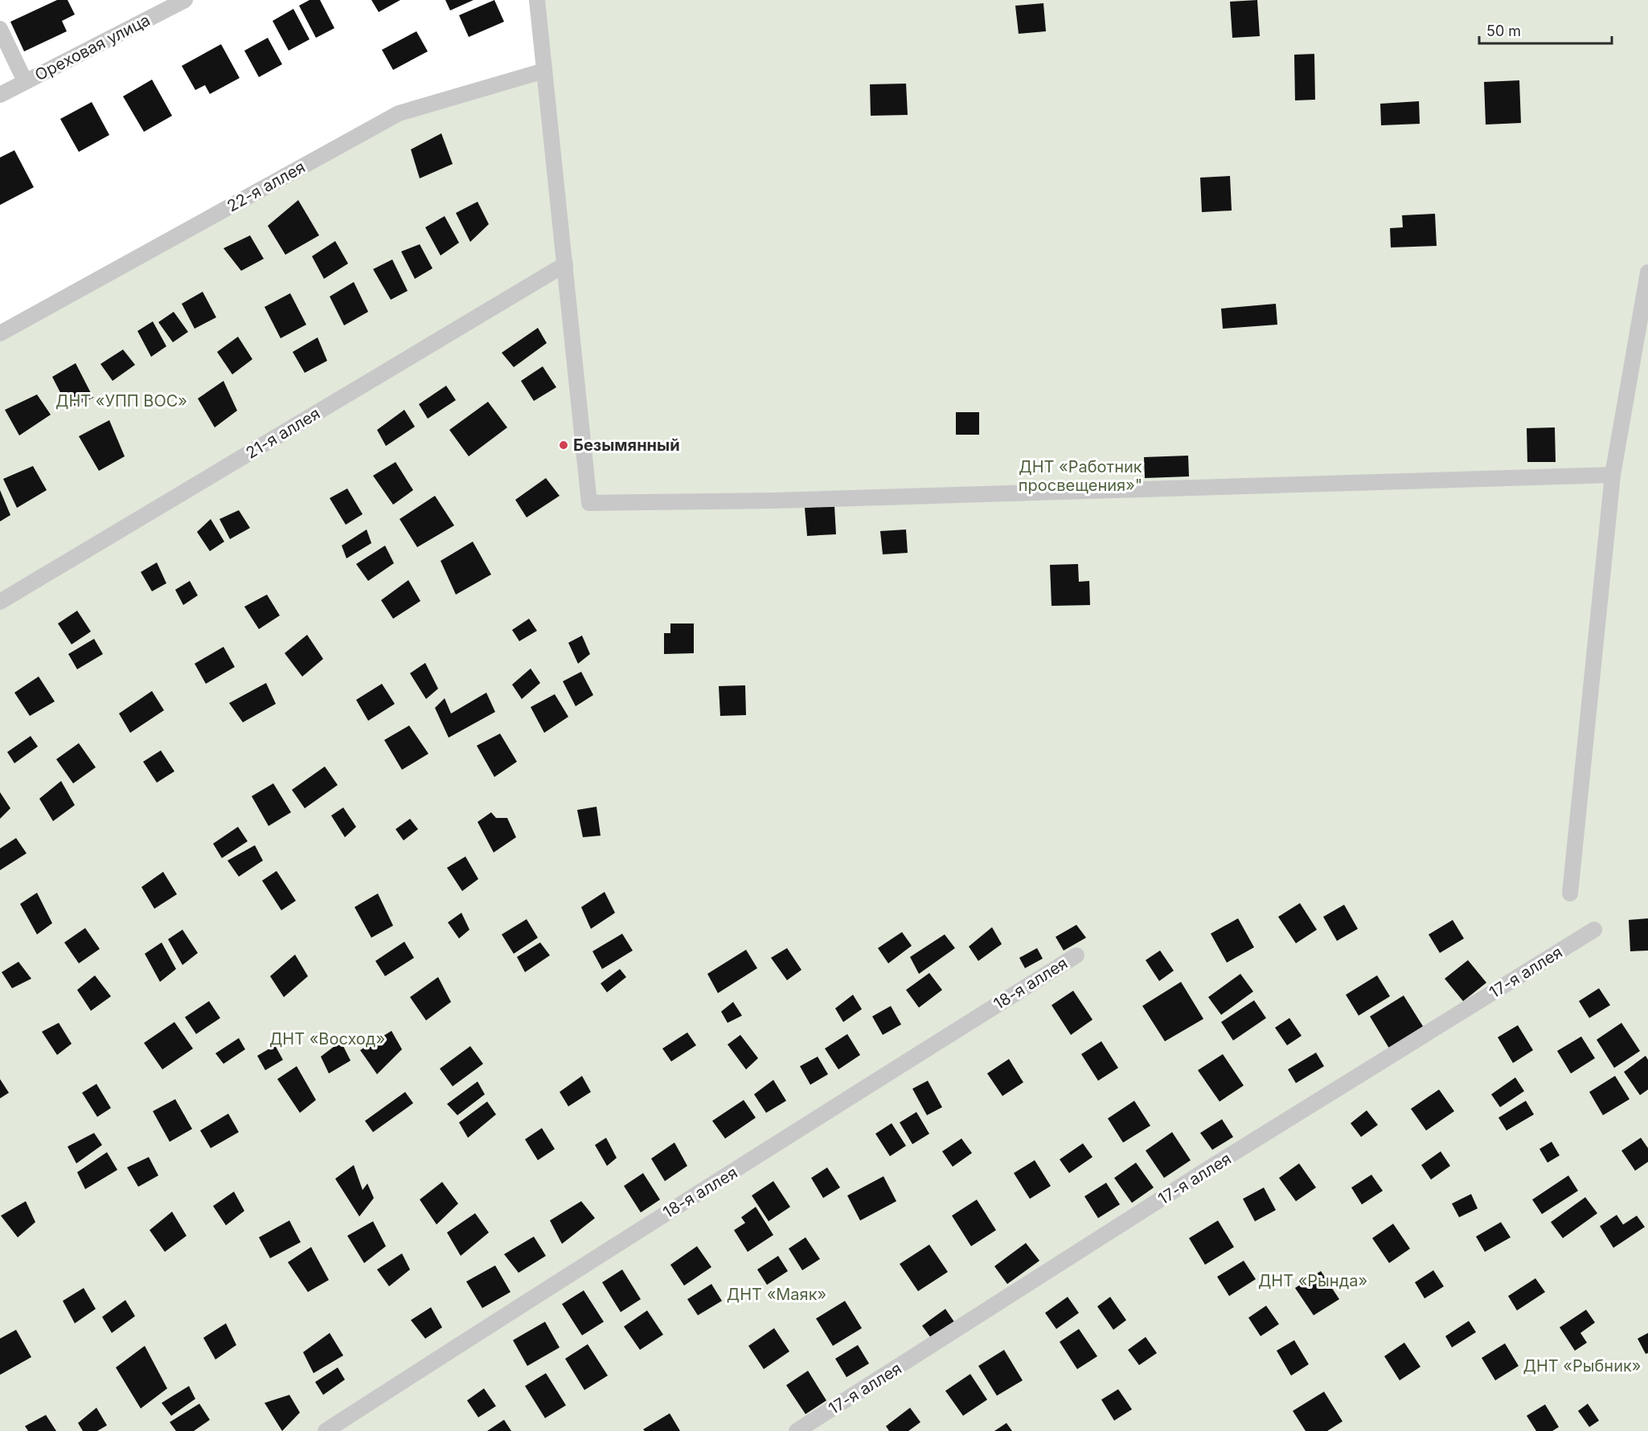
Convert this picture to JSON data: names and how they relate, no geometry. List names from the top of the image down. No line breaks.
{"streets":{"street":["Ореховая улица","22-я аллея","21-я аллея","17-я аллея","18-я аллея"]},"parks":["ДНТ «УПП ВОС»","ДНТ «Работник просвещения»\"","ДНТ «Восход»","ДНТ «Рында»","ДНТ «Маяк»","ДНТ «Рыбник»"],"places":["Безымянный"],"scale_bar":"50 m"}
